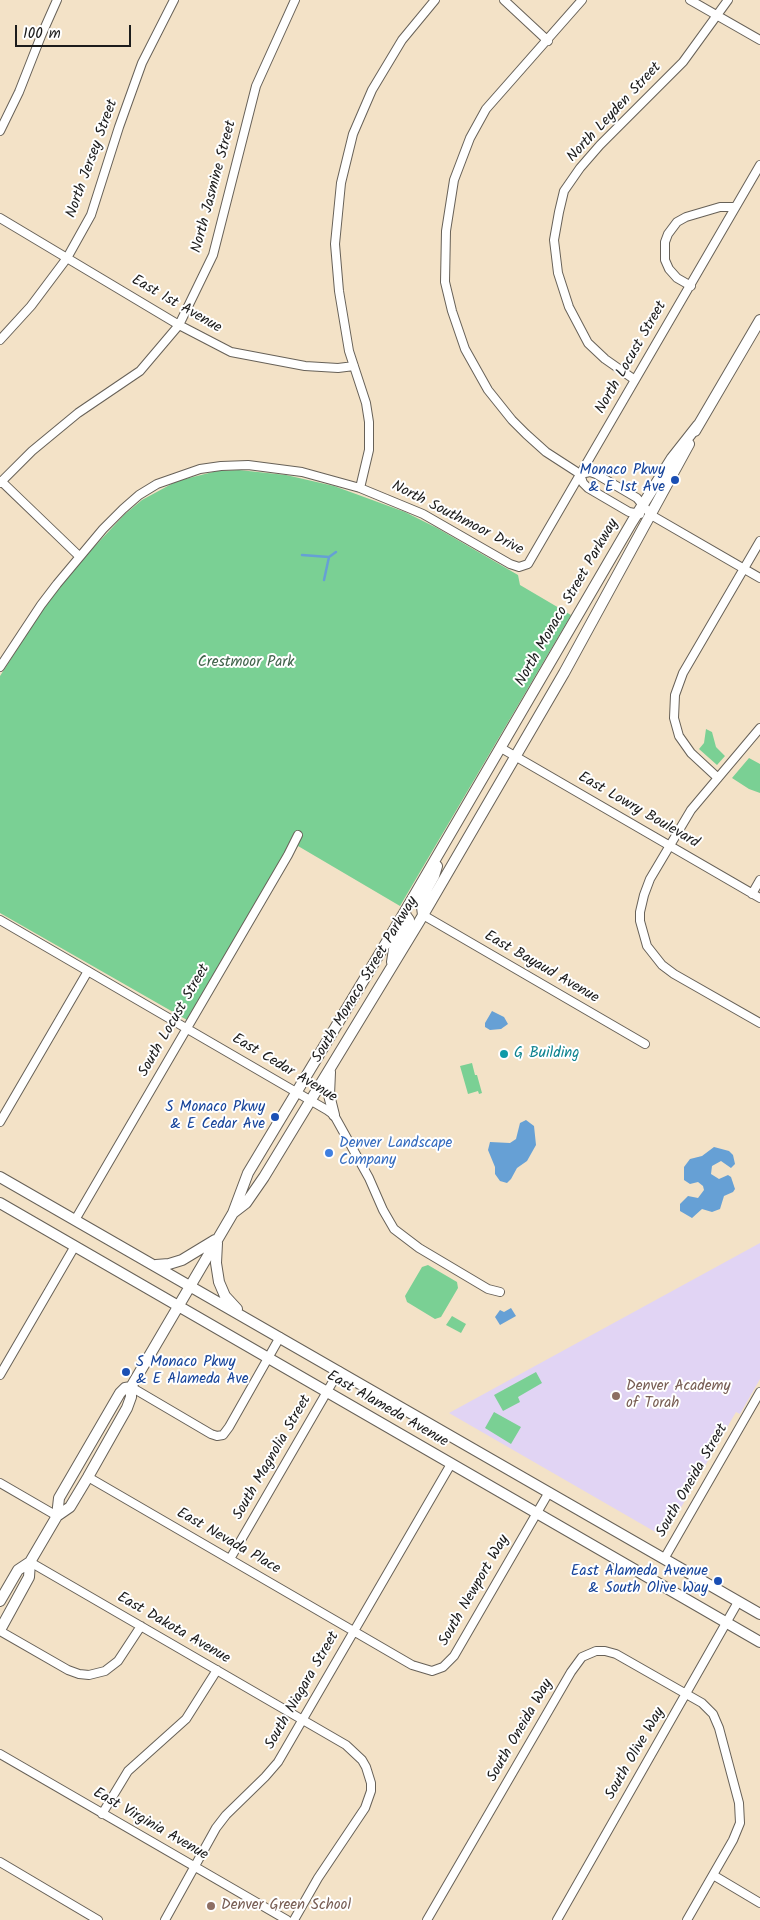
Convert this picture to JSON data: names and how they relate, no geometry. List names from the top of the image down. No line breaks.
{"streets":{"main road":["North Monaco Street Parkway","South Monaco Street Parkway","East Alameda Avenue"],"street":["North Leyden Street","North Jersey Street","North Jasmine Street","East 1st Avenue","North Locust Street","North Southmoor Drive","East Lowry Boulevard","East Bayaud Avenue","South Locust Street","East Cedar Avenue","South Magnolia Street","South Oneida Street","East Nevada Place","South Newport Way","East Dakota Avenue","South Niagara Street","South Oneida Way","South Olive Way","East Virginia Avenue"]},"crossings":[["North Leyden Street","North Locust Street"],["North Jersey Street","East 1st Avenue"],["North Jasmine Street","East 1st Avenue"],["North Locust Street","North Southmoor Drive"],["North Monaco Street Parkway","East Lowry Boulevard"],["North Monaco Street Parkway","South Monaco Street Parkway"],["East Lowry Boulevard","South Monaco Street Parkway"],["East Bayaud Avenue","South Monaco Street Parkway"],["South Monaco Street Parkway","East Cedar Avenue"],["South Monaco Street Parkway","East Alameda Avenue"],["South Locust Street","East Cedar Avenue"],["South Locust Street","East Alameda Avenue"],["East Alameda Avenue","South Magnolia Street"],["East Alameda Avenue","South Oneida Street"],["East Alameda Avenue","South Newport Way"],["East Alameda Avenue","South Niagara Street"],["East Alameda Avenue","South Olive Way"],["South Magnolia Street","East Nevada Place"],["East Nevada Place","South Newport Way"],["East Nevada Place","South Niagara Street"],["South Newport Way","South Niagara Street"],["East Dakota Avenue","South Niagara Street"],["South Niagara Street","East Virginia Avenue"],["South Oneida Way","South Olive Way"]],"parks":["Crestmoor Park"],"places":["Monaco Pkwy & E 1st Ave","G Building","S Monaco Pkwy & E Cedar Ave","Denver Landscape Company","S Monaco Pkwy & E Alameda Ave","Denver Academy of Torah","East Alameda Avenue & South Olive Way","Denver Green School"],"scale_bar":"100 m"}
